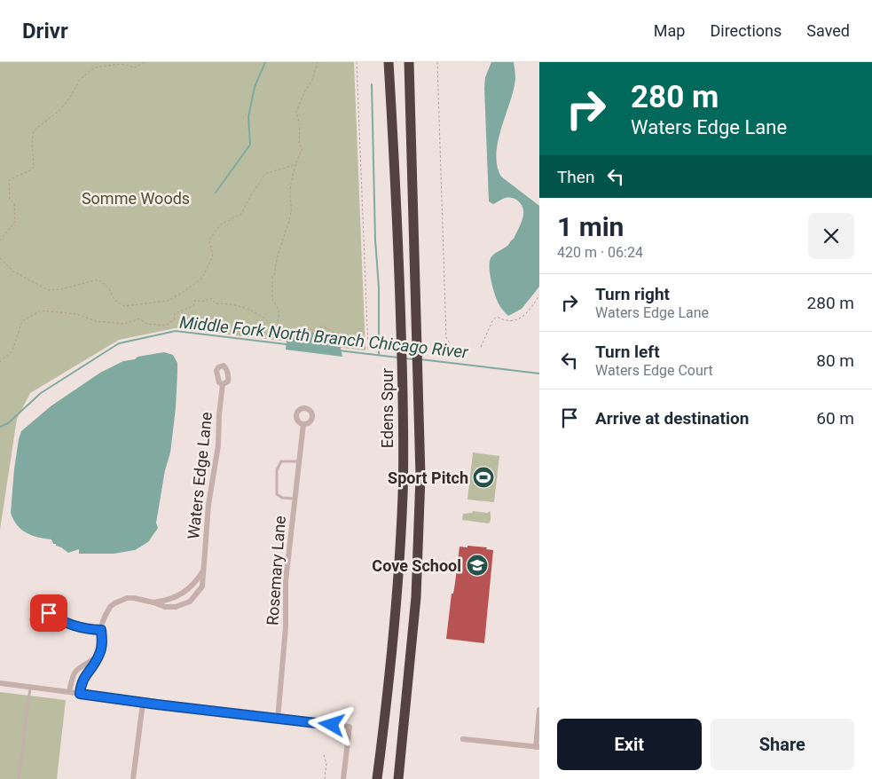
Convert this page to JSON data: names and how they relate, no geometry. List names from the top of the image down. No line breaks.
{"streets":{"highway":["Edens Spur"],"street":["Waters Edge Lane","Rosemary Lane"]},"water":["Middle Fork North Branch Chicago River"],"parks":["Somme Woods"],"places":{"sports":["Sport Pitch"],"school or university":["Cove School"]},"page":{"header":"Drivr","nav":["Map","Directions","Saved"],"turn":["280 m","Waters Edge Lane"],"then":"Then","heading":["1 min","420 m · 06:24"],"list":[{"name":"Turn right","note":"Waters Edge Lane","value":"280 m"},{"name":"Turn left","note":"Waters Edge Court","value":"80 m"},{"name":"Arrive at destination","value":"60 m"}],"buttons":["Exit","Share"]}}
